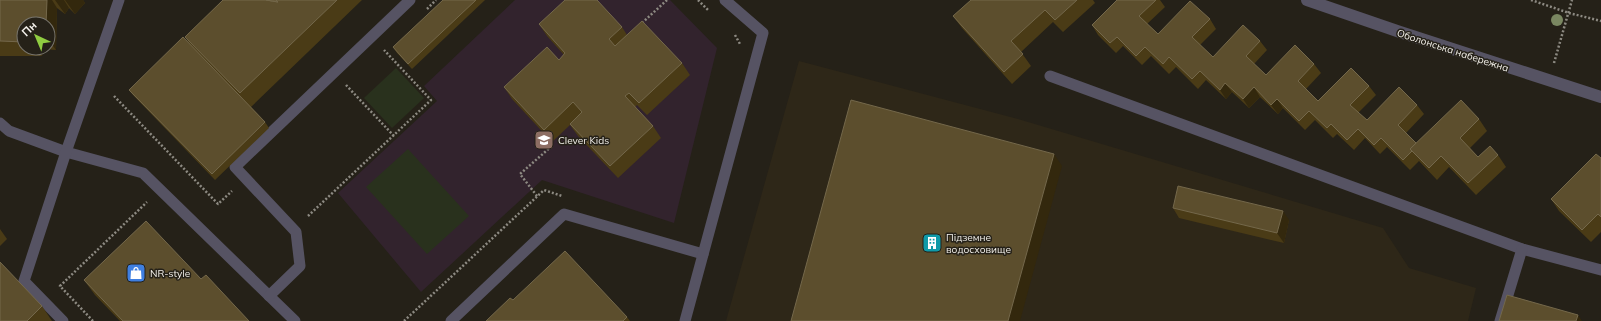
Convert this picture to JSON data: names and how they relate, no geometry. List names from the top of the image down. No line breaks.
{"streets":{"street":["Оболонська набережна"]},"places":{"school or university":["Clever Kids"],"building":["Підземне водосховище"],"shop":["NR-style"]},"north":"top left"}
